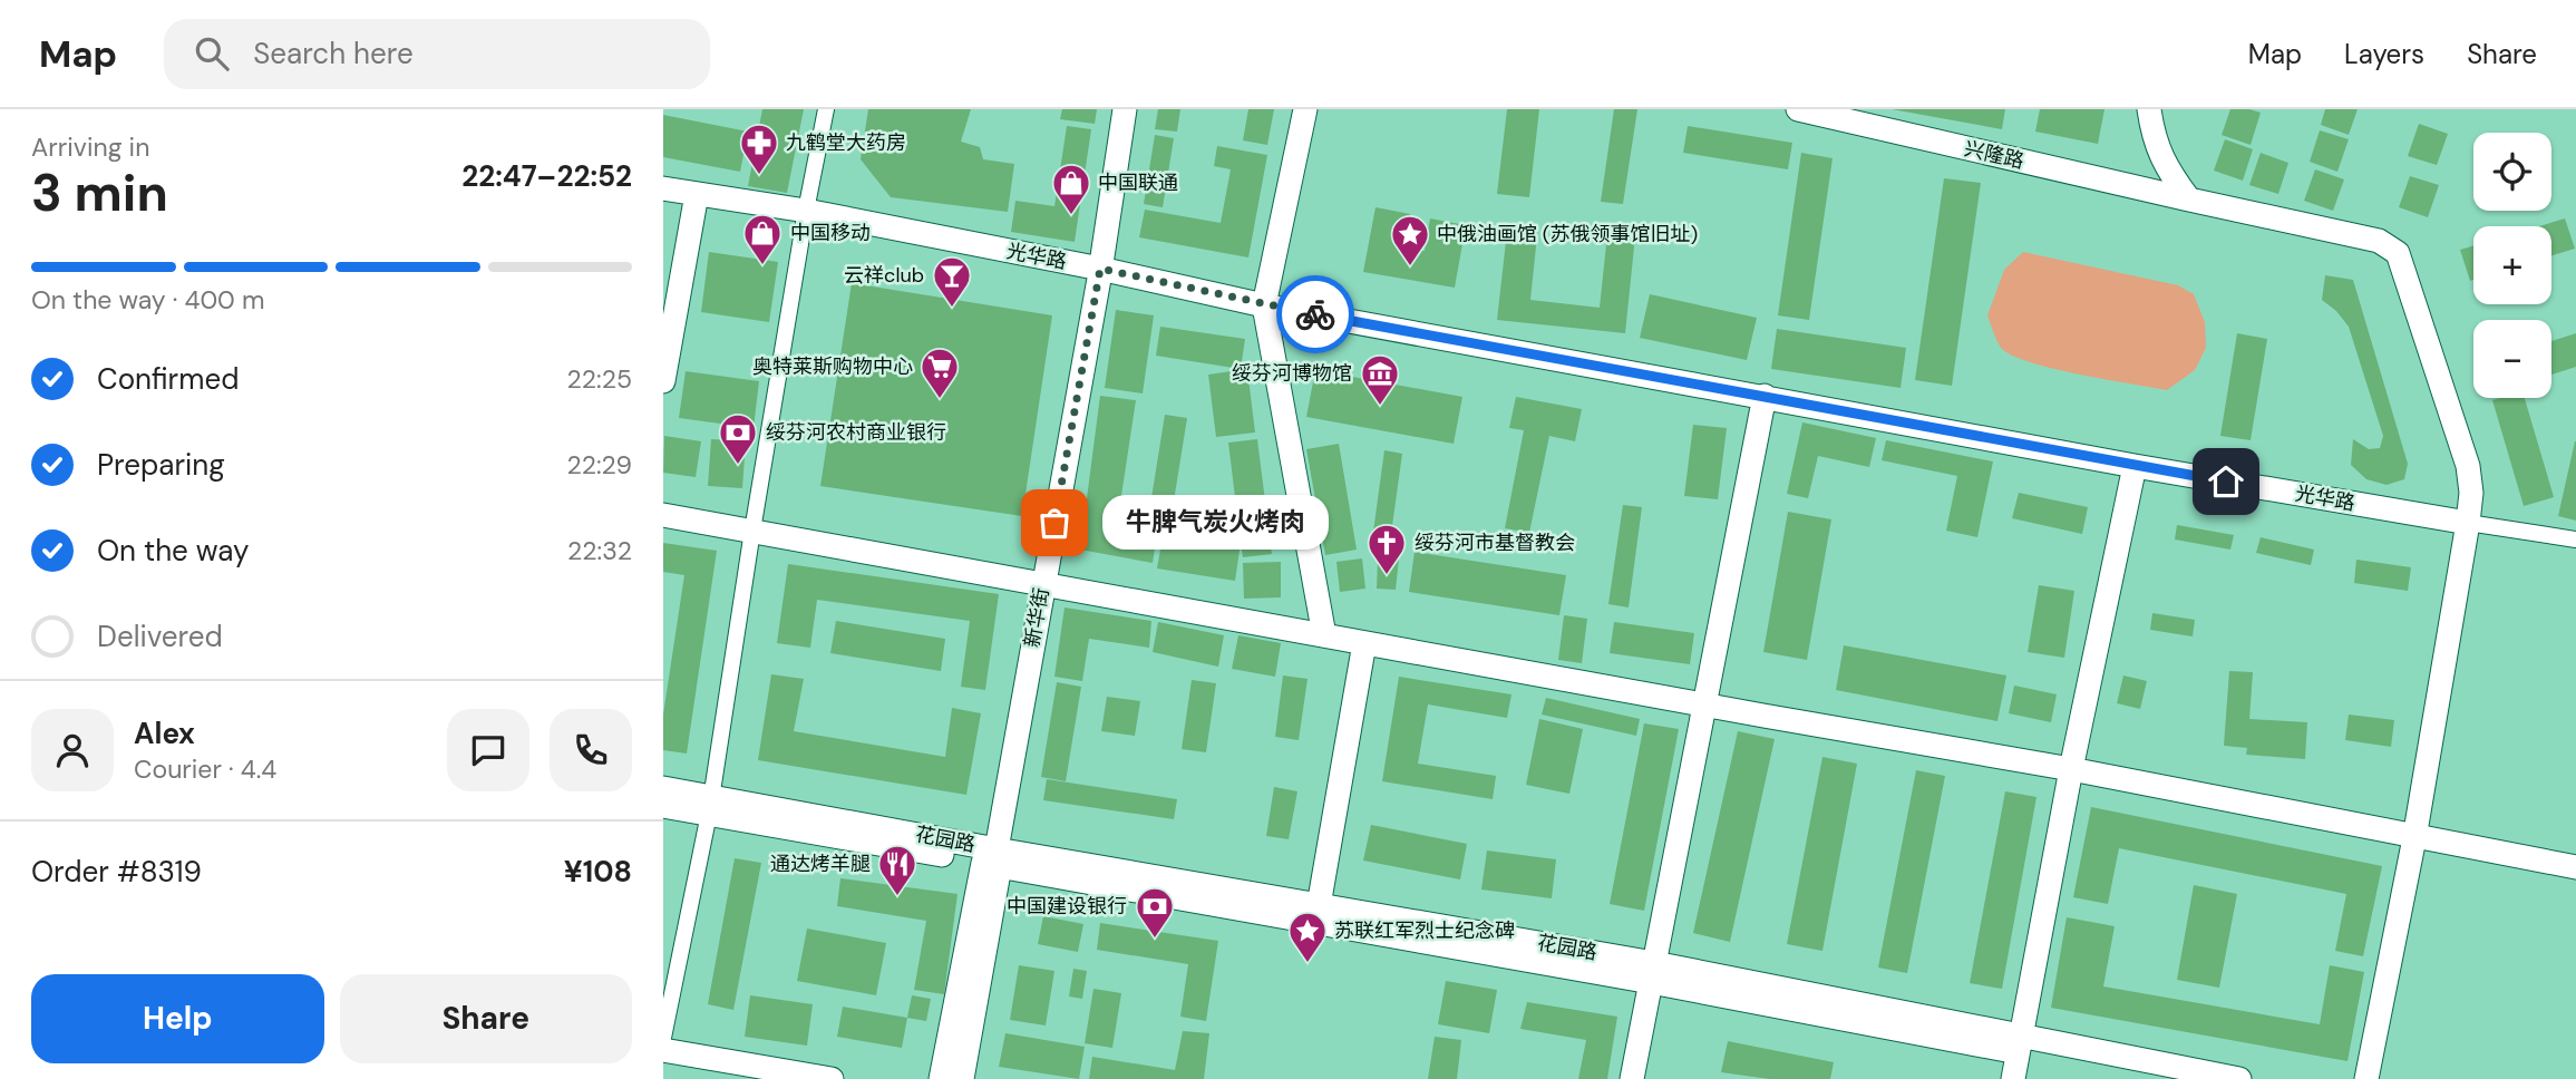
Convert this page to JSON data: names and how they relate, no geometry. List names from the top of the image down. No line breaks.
{"streets":{"street":["兴隆路","光华路","新华街","花园路"]},"crossings":[["兴隆路","光华路"],["光华路","新华街"],["新华街","花园路"]],"places":{"pharmacy":["九鹤堂大药房"],"shop":["中国联通","中国移动"],"place":["中俄油画馆 (苏俄领事馆旧址)","苏联红军烈士纪念碑"],"bar":["云祥club"],"supermarket":["奥特莱斯购物中心"],"museum":["绥芬河博物馆"],"bank":["绥芬河农村商业银行","中国建设银行"],"other":["牛脾气炭火烤肉"],"church":["绥芬河市基督教会"],"restaurant":["通达烤羊腿"]},"page":{"header":"Map","search":"Search here","nav":["Map","Layers","Share"],"heading":["3 min","Arriving in","22:47–22:52"],"panel":["Alex","Courier · 4.4","Order #8319","¥108"],"map_buttons":["+","−"],"bar":"On the way · 400 m","list":[["Confirmed","22:25"],["Preparing","22:29"],["On the way","22:32"],"Delivered"],"bubble":"牛脾气炭火烤肉","buttons":["Help","Share"]}}
